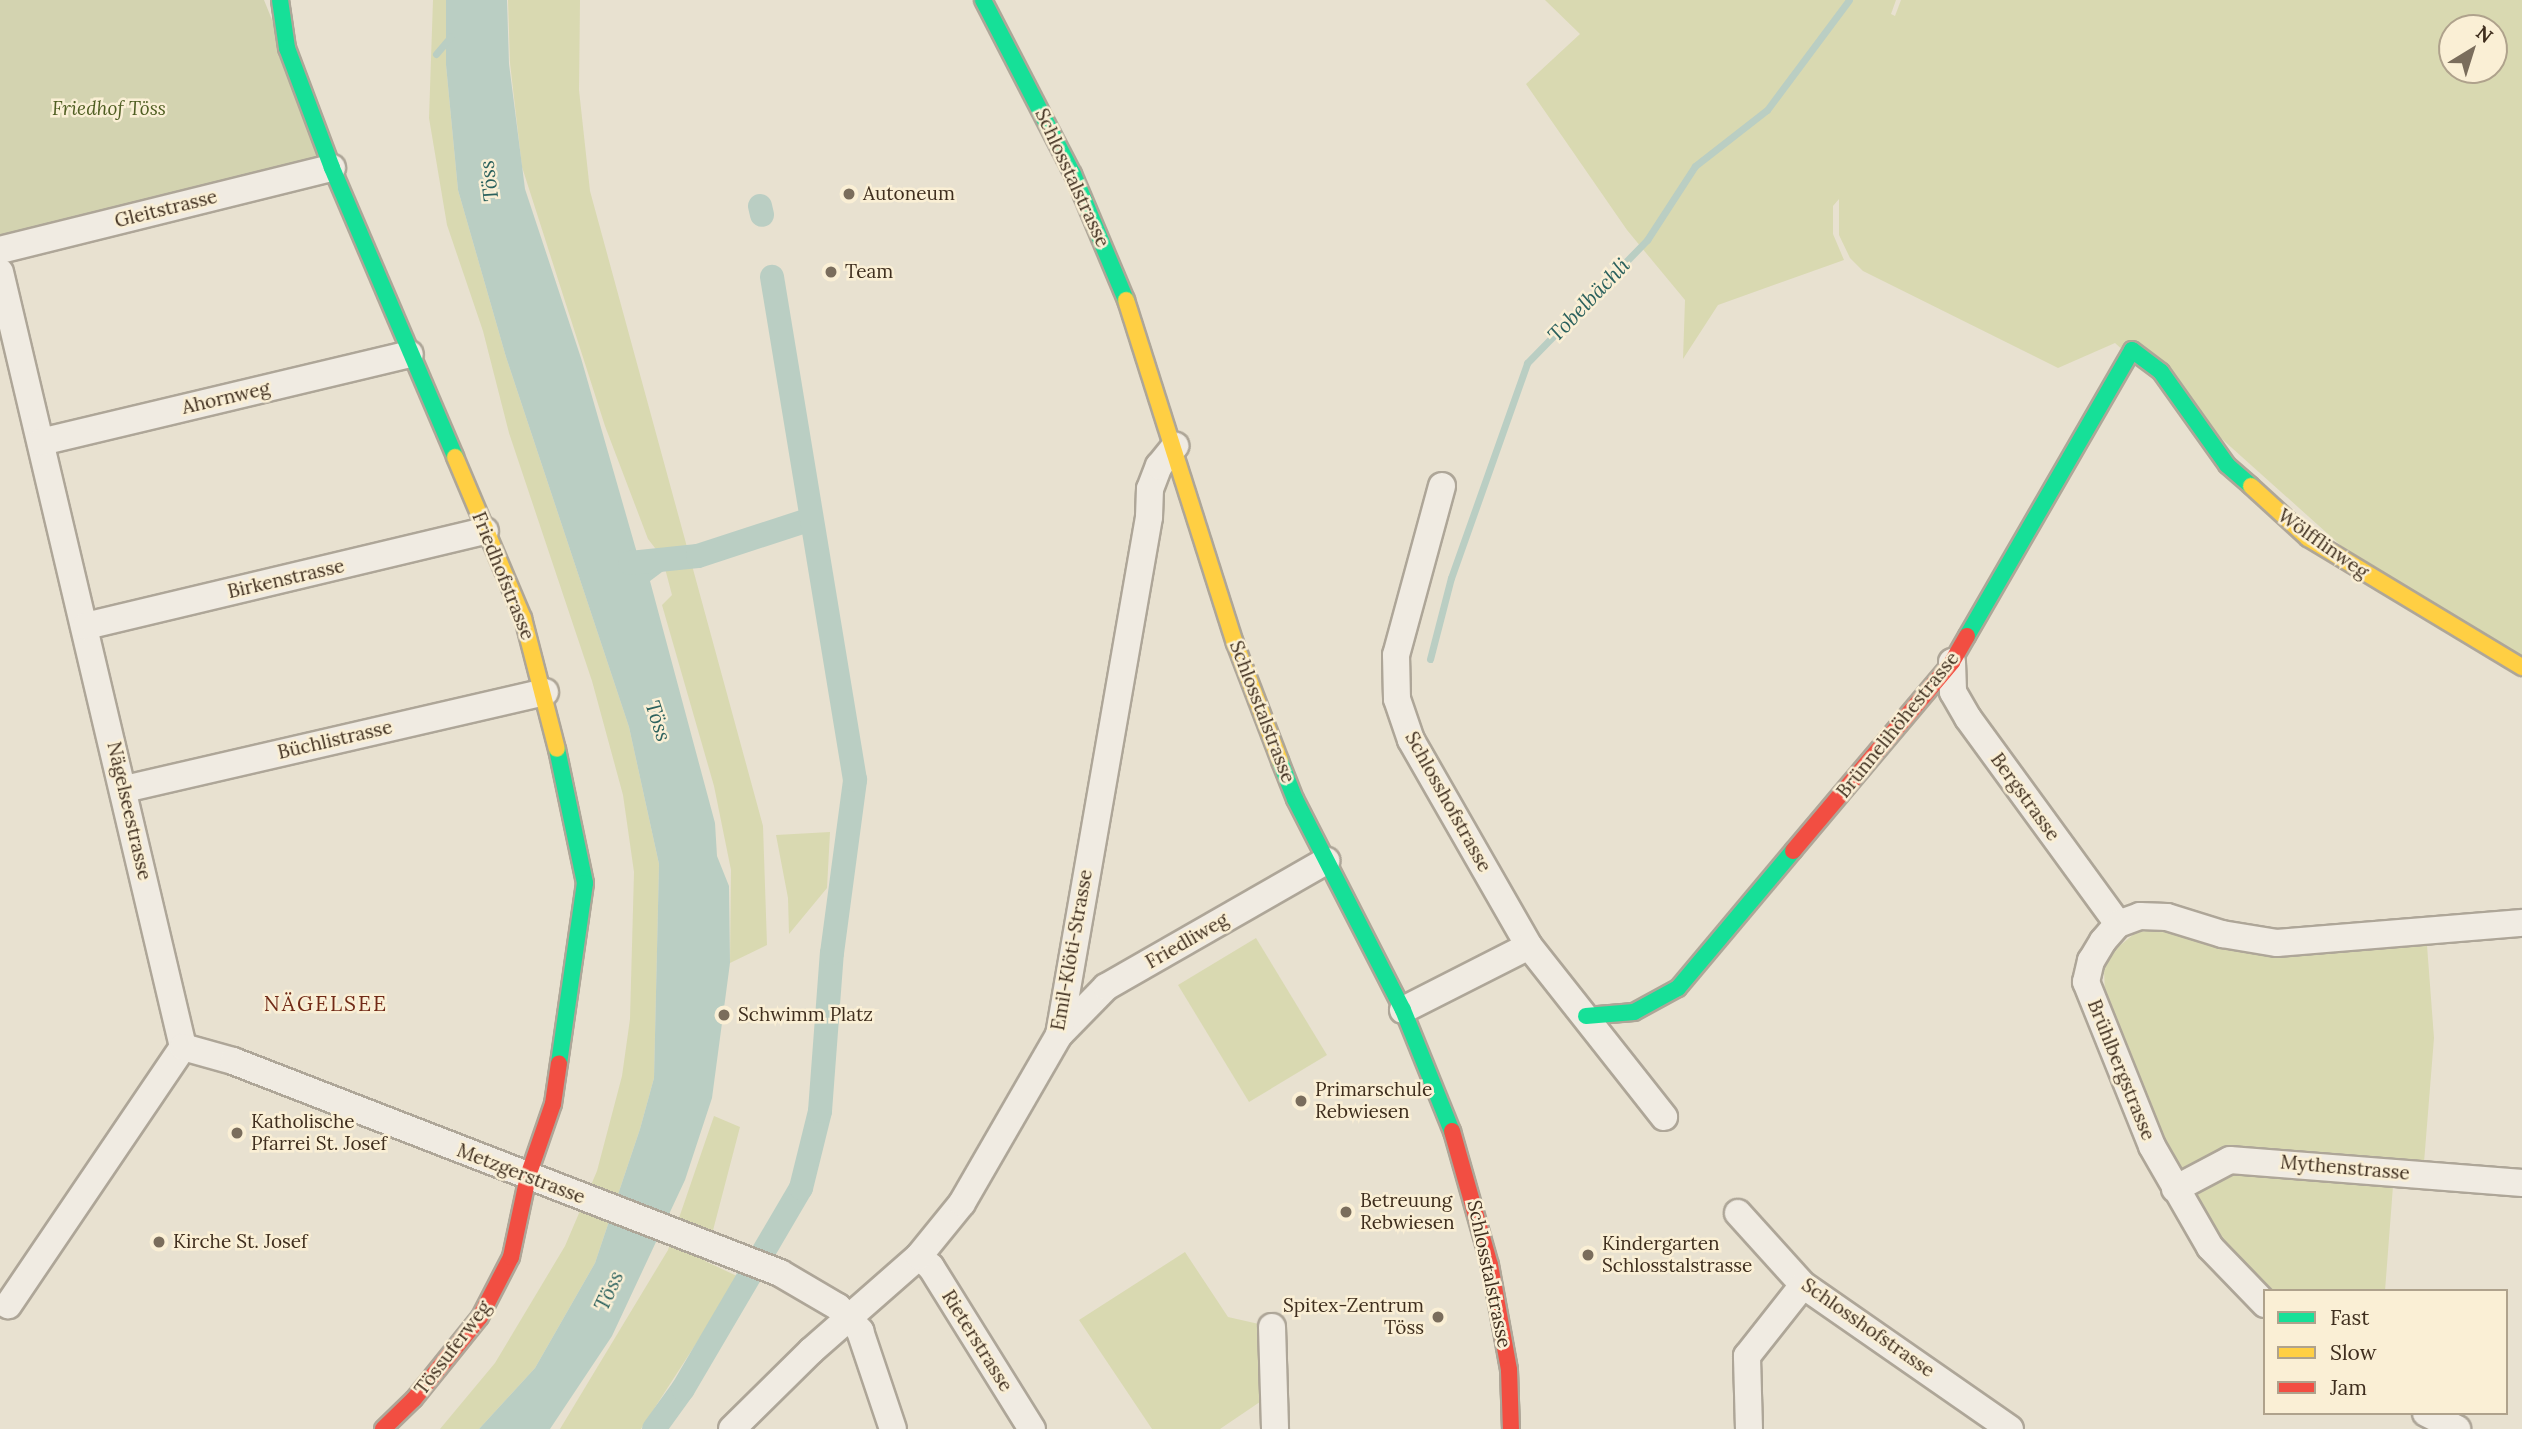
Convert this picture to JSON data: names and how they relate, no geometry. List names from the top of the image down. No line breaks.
{"streets":{"street":["Schlosstalstrasse","Gleitstrasse","Ahornweg","Wölfflinweg","Friedhofstrasse","Birkenstrasse","Brünnelihöhestrasse","Büchlistrasse","Bergstrasse","Schlosshofstrasse","Nägelseestrasse","Friedliweg","Emil-Klöti-Strasse","Brühlbergstrasse","Mythenstrasse","Metzgerstrasse","Rieterstrasse","Tössuferweg"]},"crossings":[["Schlosstalstrasse","Friedliweg"],["Schlosstalstrasse","Emil-Klöti-Strasse"],["Gleitstrasse","Friedhofstrasse"],["Ahornweg","Friedhofstrasse"],["Ahornweg","Nägelseestrasse"],["Wölfflinweg","Brünnelihöhestrasse"],["Friedhofstrasse","Birkenstrasse"],["Friedhofstrasse","Büchlistrasse"],["Friedhofstrasse","Metzgerstrasse"],["Friedhofstrasse","Tössuferweg"],["Birkenstrasse","Nägelseestrasse"],["Brünnelihöhestrasse","Bergstrasse"],["Brünnelihöhestrasse","Schlosshofstrasse"],["Büchlistrasse","Nägelseestrasse"],["Bergstrasse","Brühlbergstrasse"],["Nägelseestrasse","Metzgerstrasse"],["Friedliweg","Emil-Klöti-Strasse"],["Emil-Klöti-Strasse","Metzgerstrasse"],["Emil-Klöti-Strasse","Rieterstrasse"],["Brühlbergstrasse","Mythenstrasse"],["Metzgerstrasse","Tössuferweg"]],"districts":["NÄGELSEE"],"water":["Töss","Tobelbächli"],"parks":["Friedhof Töss"],"places":["Autoneum","Team","Schwimm Platz","Primarschule Rebwiesen","Katholische Pfarrei St. Josef","Betreuung Rebwiesen","Kirche St. Josef","Kindergarten Schlosstalstrasse","Spitex-Zentrum Töss"],"legend":["Fast","Slow","Jam"],"north":"top right"}
